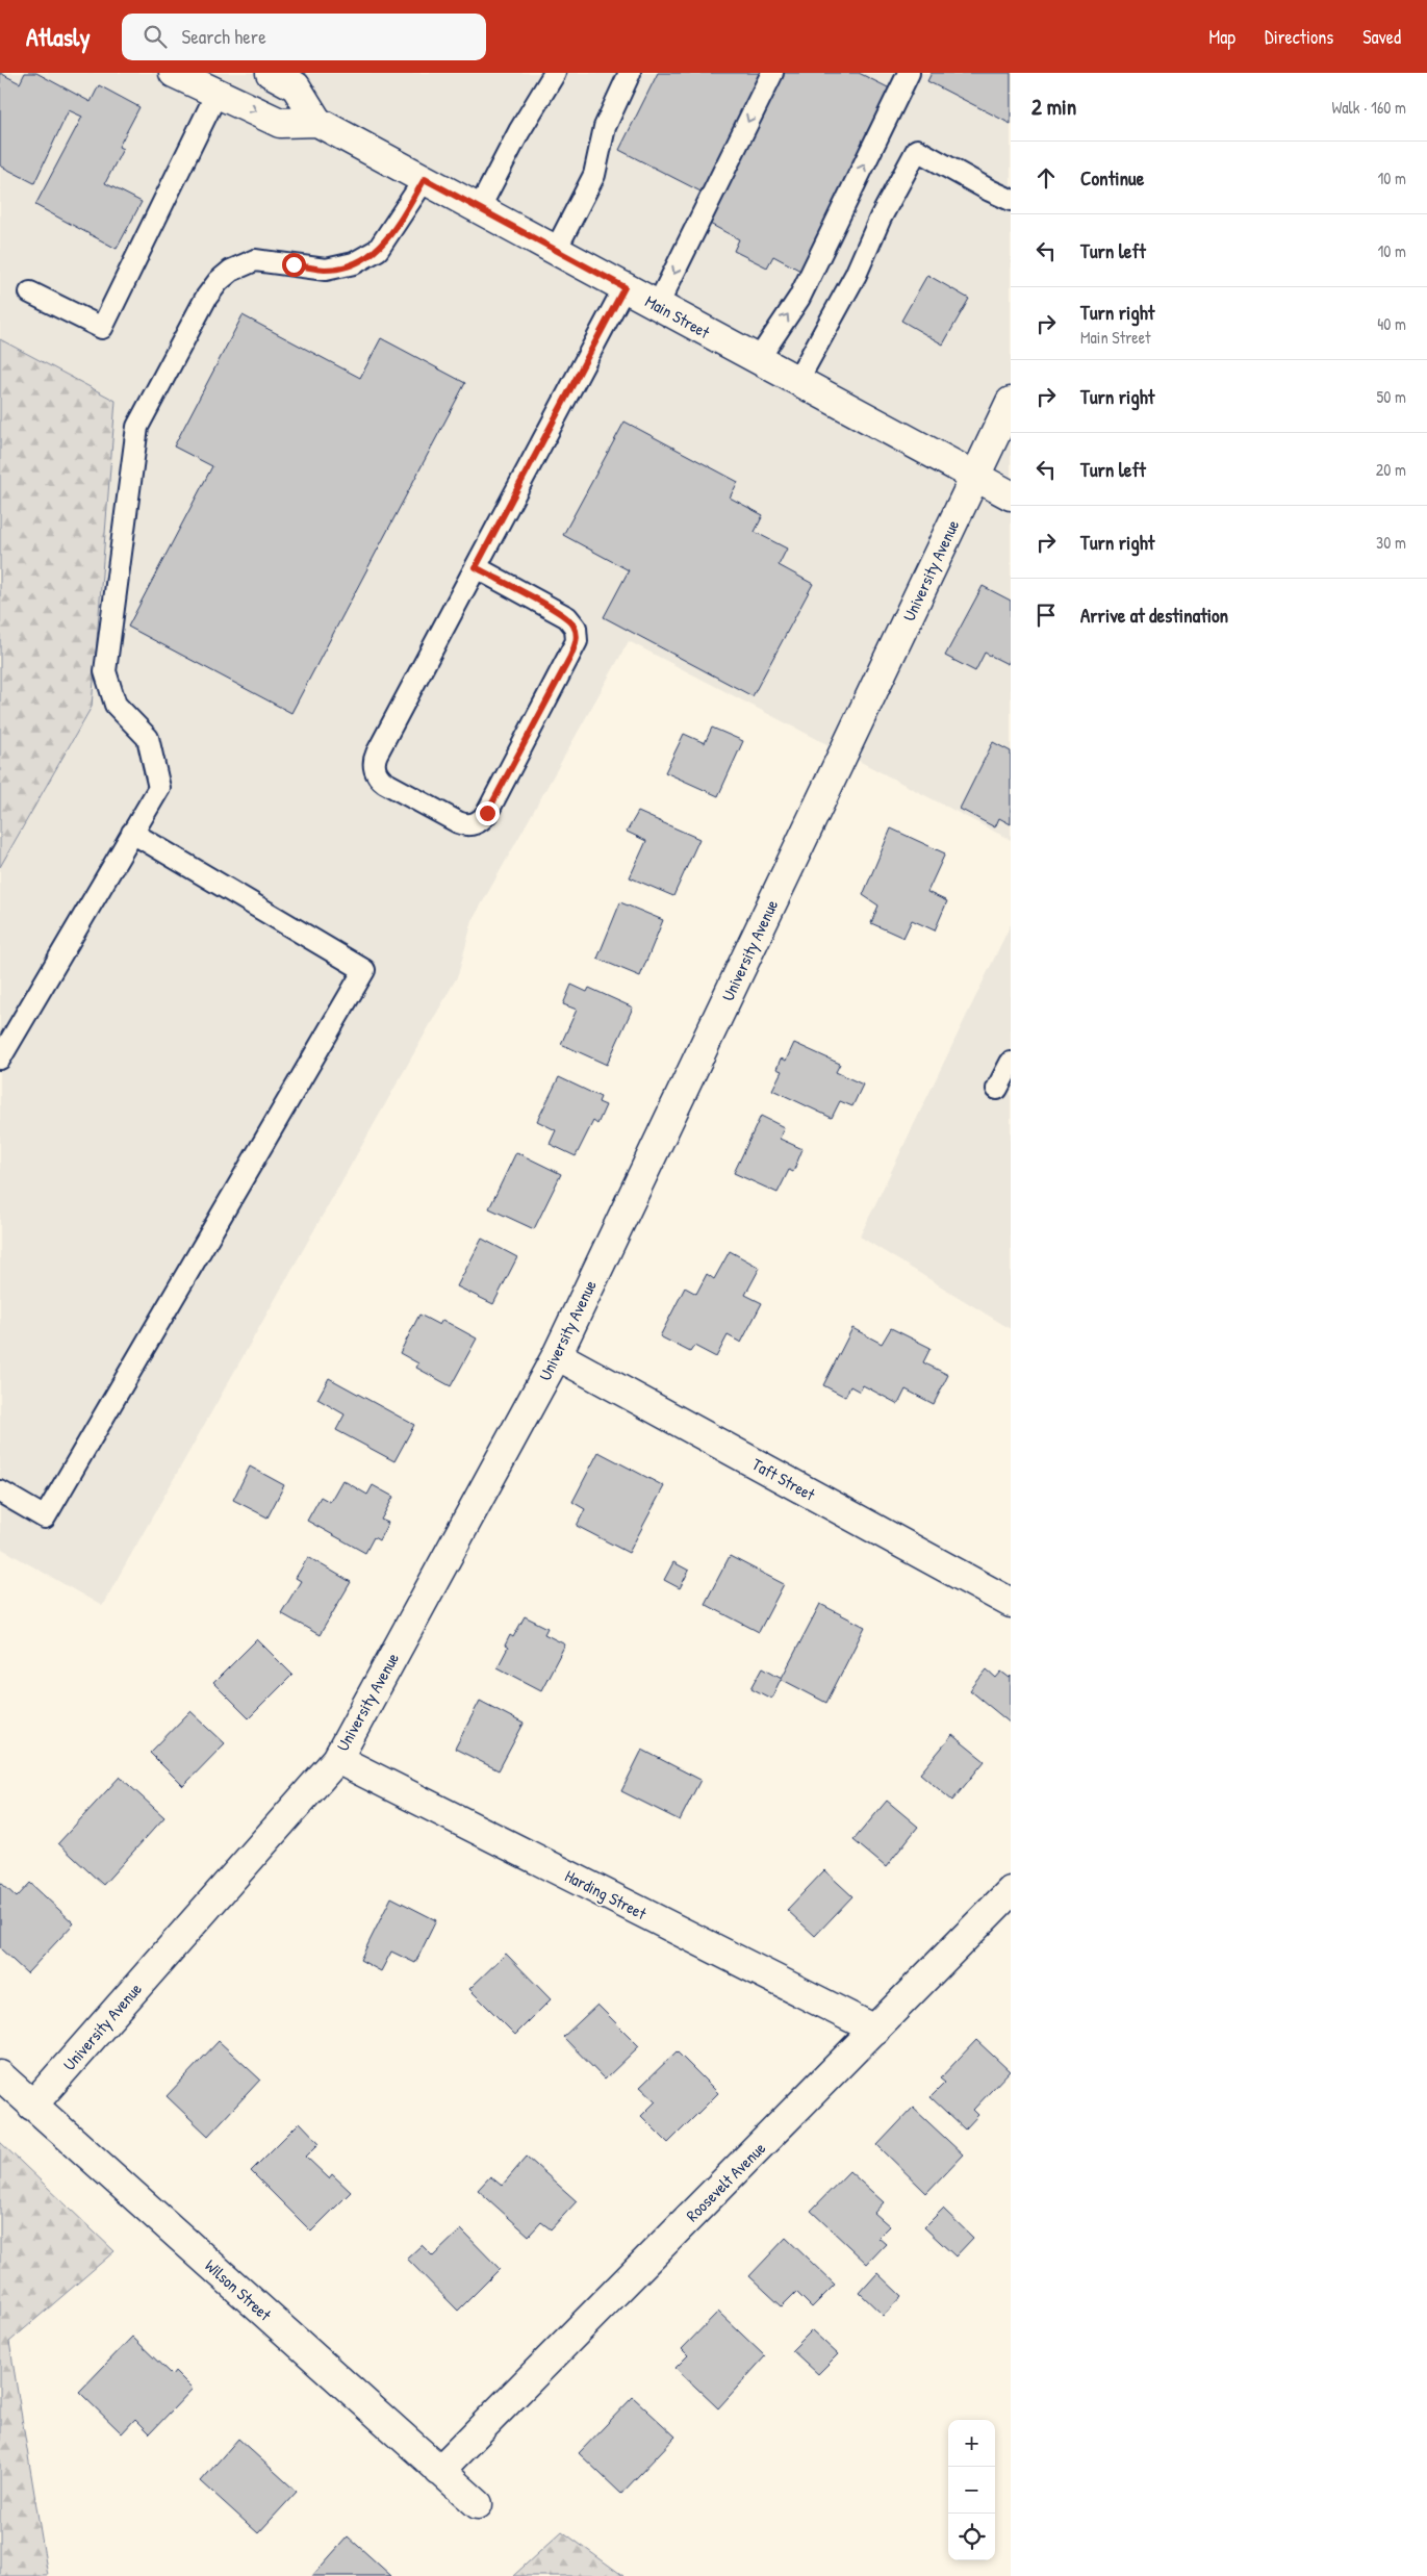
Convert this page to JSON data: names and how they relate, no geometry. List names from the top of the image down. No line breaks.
{"streets":{"street":["Main Street","University Avenue","Taft Street","Harding Street","Roosevelt Avenue","Wilson Street"]},"crossings":[["Main Street","University Avenue"],["University Avenue","Taft Street"],["University Avenue","Harding Street"],["University Avenue","Wilson Street"],["Harding Street","Roosevelt Avenue"],["Roosevelt Avenue","Wilson Street"]],"page":{"header":"Atlasly","search":"Search here","nav":["Map","Directions","Saved"],"heading":["2 min","Walk · 160 m"],"list":[["Continue","10 m"],["Turn left","10 m"],["Turn right","Main Street","40 m"],["Turn right","50 m"],["Turn left","20 m"],["Turn right","30 m"],"Arrive at destination"],"map_buttons":["+","−"]}}
